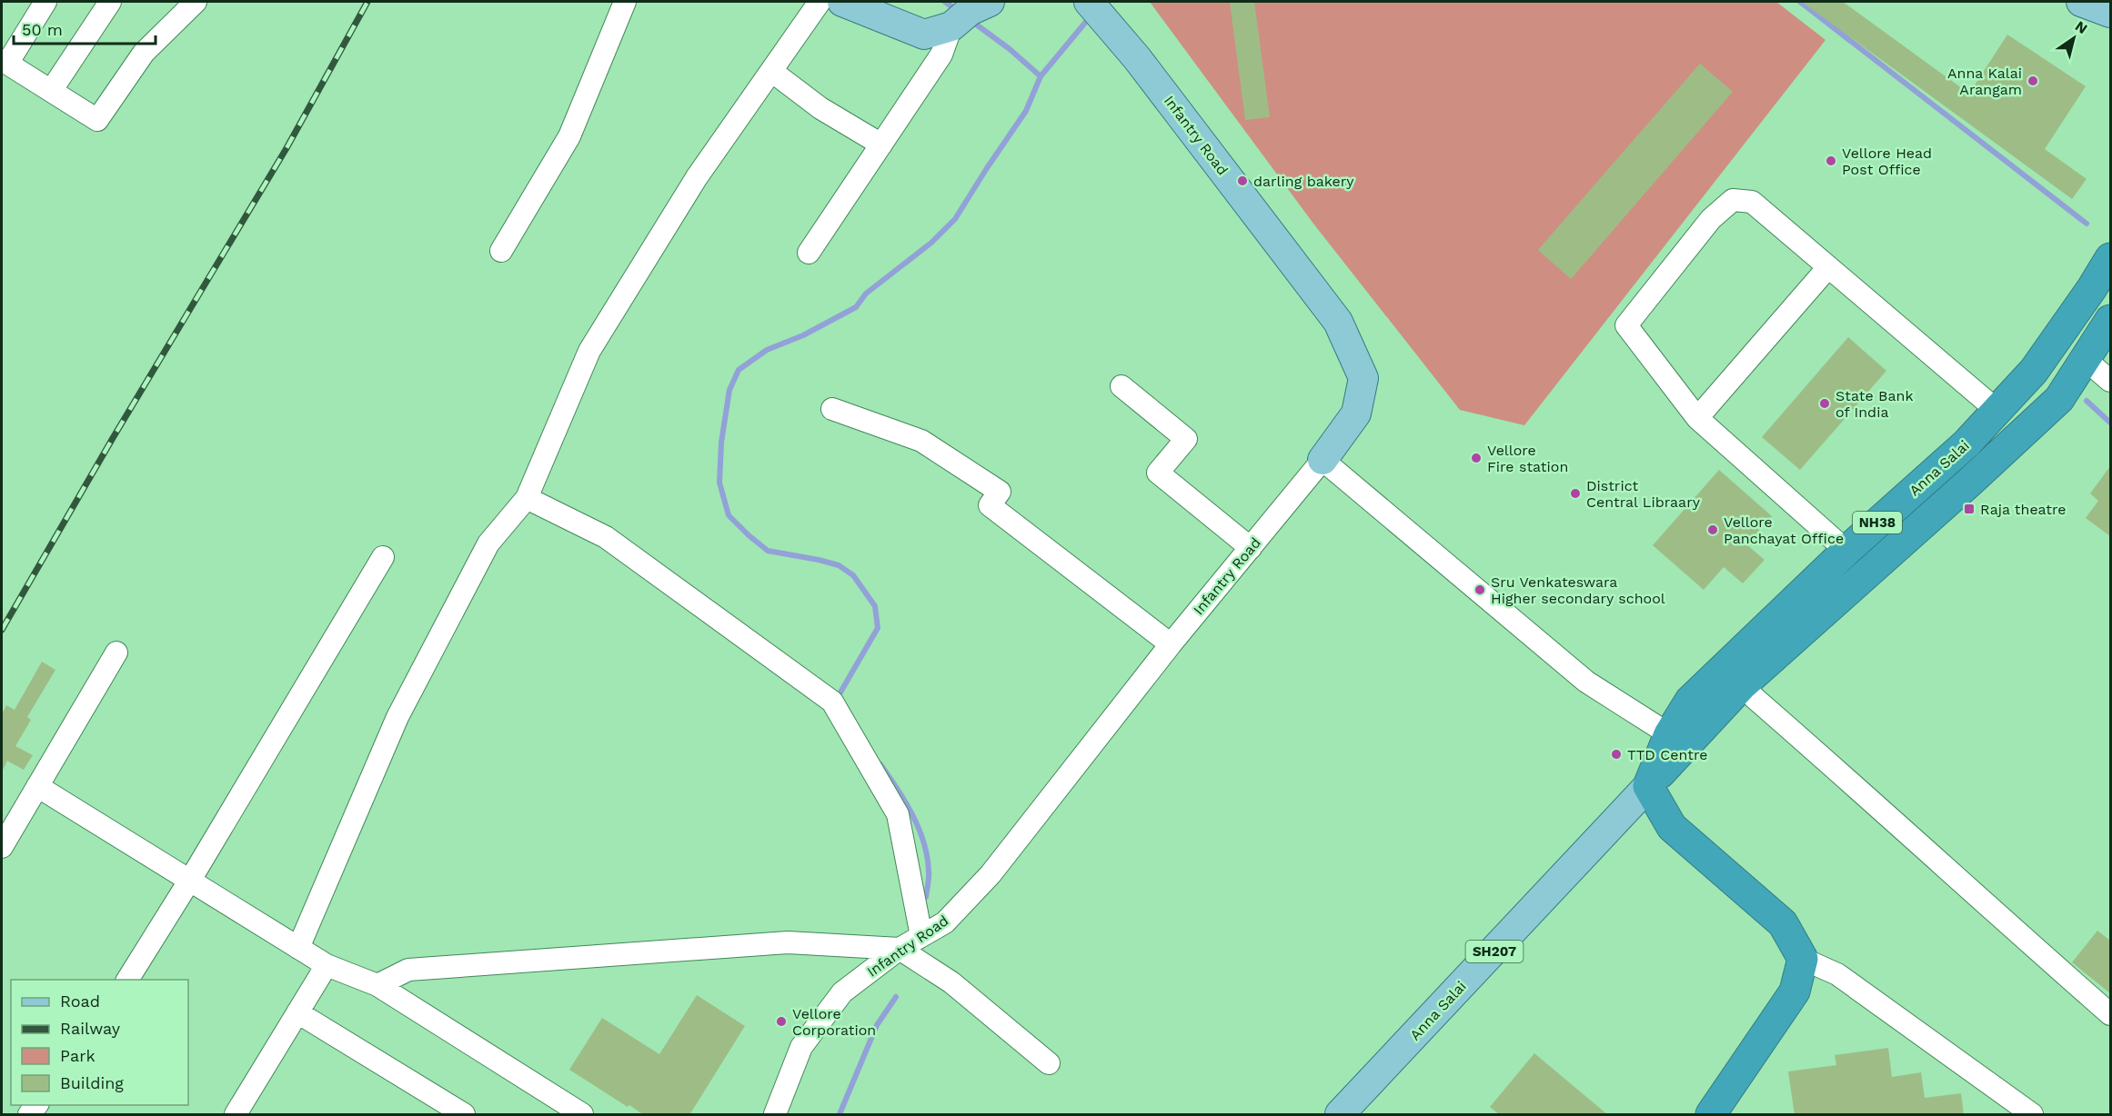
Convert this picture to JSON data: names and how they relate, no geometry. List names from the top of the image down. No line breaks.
{"streets":{"highway":["Anna Salai","NH38"],"main road":["Infantry Road","SH207"]},"places":{"other":["Anna Kalai Arangam","Vellore Head Post Office","darling bakery","State Bank of India","Vellore Fire station","District Central Libraary","Vellore Panchayat Office","Sru Venkateswara Higher secondary school","TTD Centre","Vellore Corporation"],"transit":["Raja theatre"]},"legend":["Road","Railway","Park","Building"],"scale_bar":"50 m","north":"top right"}
